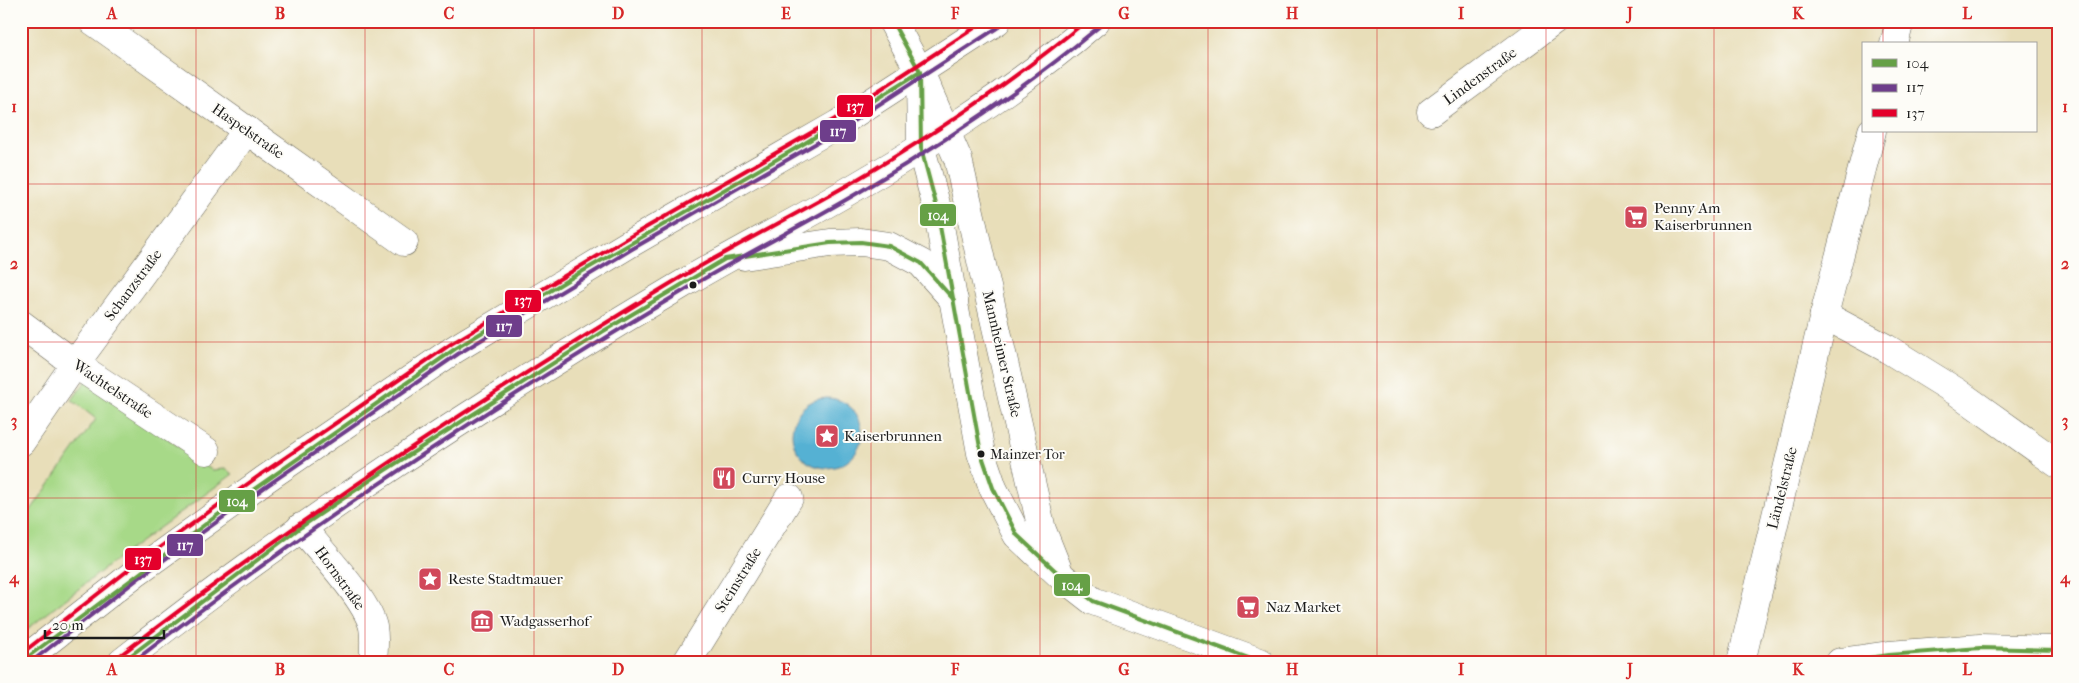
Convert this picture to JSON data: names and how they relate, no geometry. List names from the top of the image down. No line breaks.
{"streets":{"street":["Lindenstraße","Haspelstraße","Schanzstraße","Mannheimer Straße","Wachtelstraße","Ländelstraße","Hornstraße","Steinstraße"]},"crossings":[["Haspelstraße","Schanzstraße"],["Schanzstraße","Wachtelstraße"]],"places":{"supermarket":["Penny Am Kaiserbrunnen","Naz Market"],"place":["Kaiserbrunnen","Reste Stadtmauer"],"other":["Mainzer Tor"],"restaurant":["Curry House"],"museum":["Wadgasserhof"]},"lines":["transit line 104","transit line 137","transit line 117"],"legend":["104","117","137"],"scale_bar":"20 m","grid":{"columns":["A","B","C","D","E","F","G","H","I","J","K","L"],"rows":["1","2","3","4"]}}
